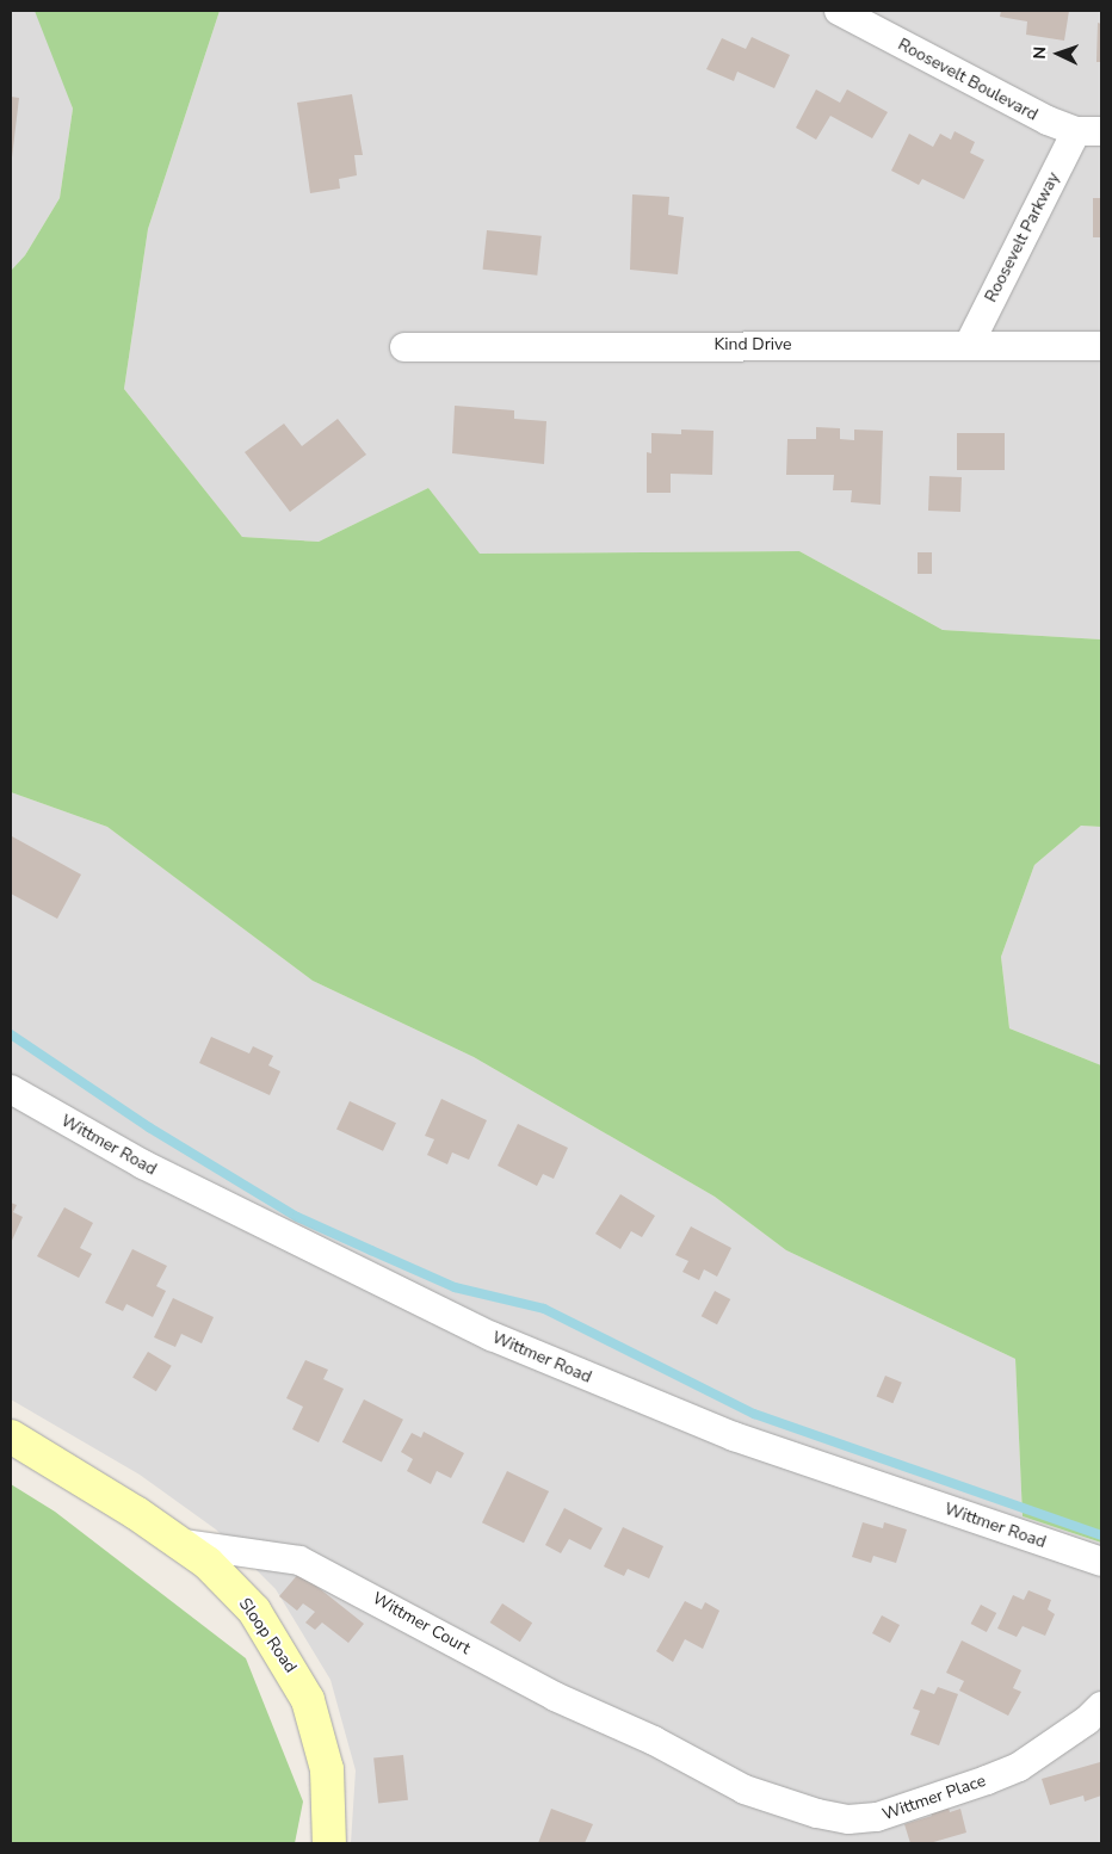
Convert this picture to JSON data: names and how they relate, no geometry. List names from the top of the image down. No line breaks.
{"streets":{"street":["Roosevelt Boulevard","Roosevelt Parkway","Kind Drive","Wittmer Road","Wittmer Court","Sloop Road","Wittmer Place"]},"crossings":[["Roosevelt Boulevard","Roosevelt Parkway"],["Roosevelt Parkway","Kind Drive"],["Wittmer Court","Sloop Road"],["Wittmer Court","Wittmer Place"]],"north":"left"}
